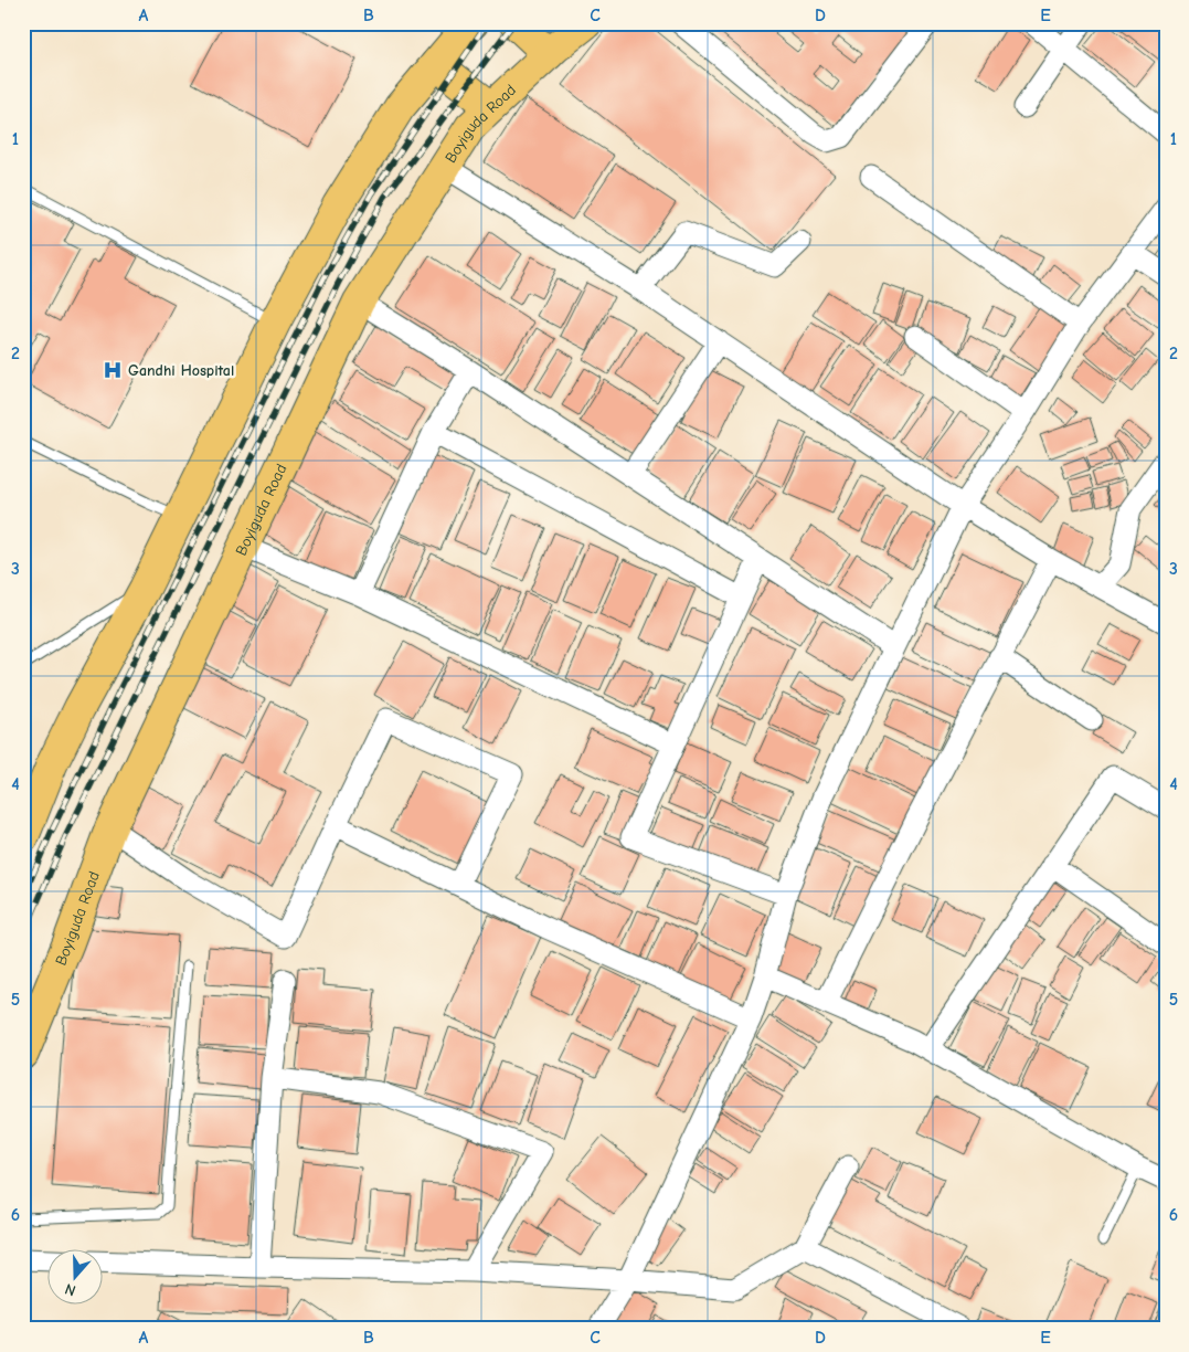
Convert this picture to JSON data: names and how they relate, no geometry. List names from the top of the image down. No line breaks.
{"streets":{"main road":["Boyiguda Road"]},"places":{"hospital":["Gandhi Hospital"]},"north":"bottom","grid":{"columns":["A","B","C","D","E"],"rows":["1","2","3","4","5","6"]}}
